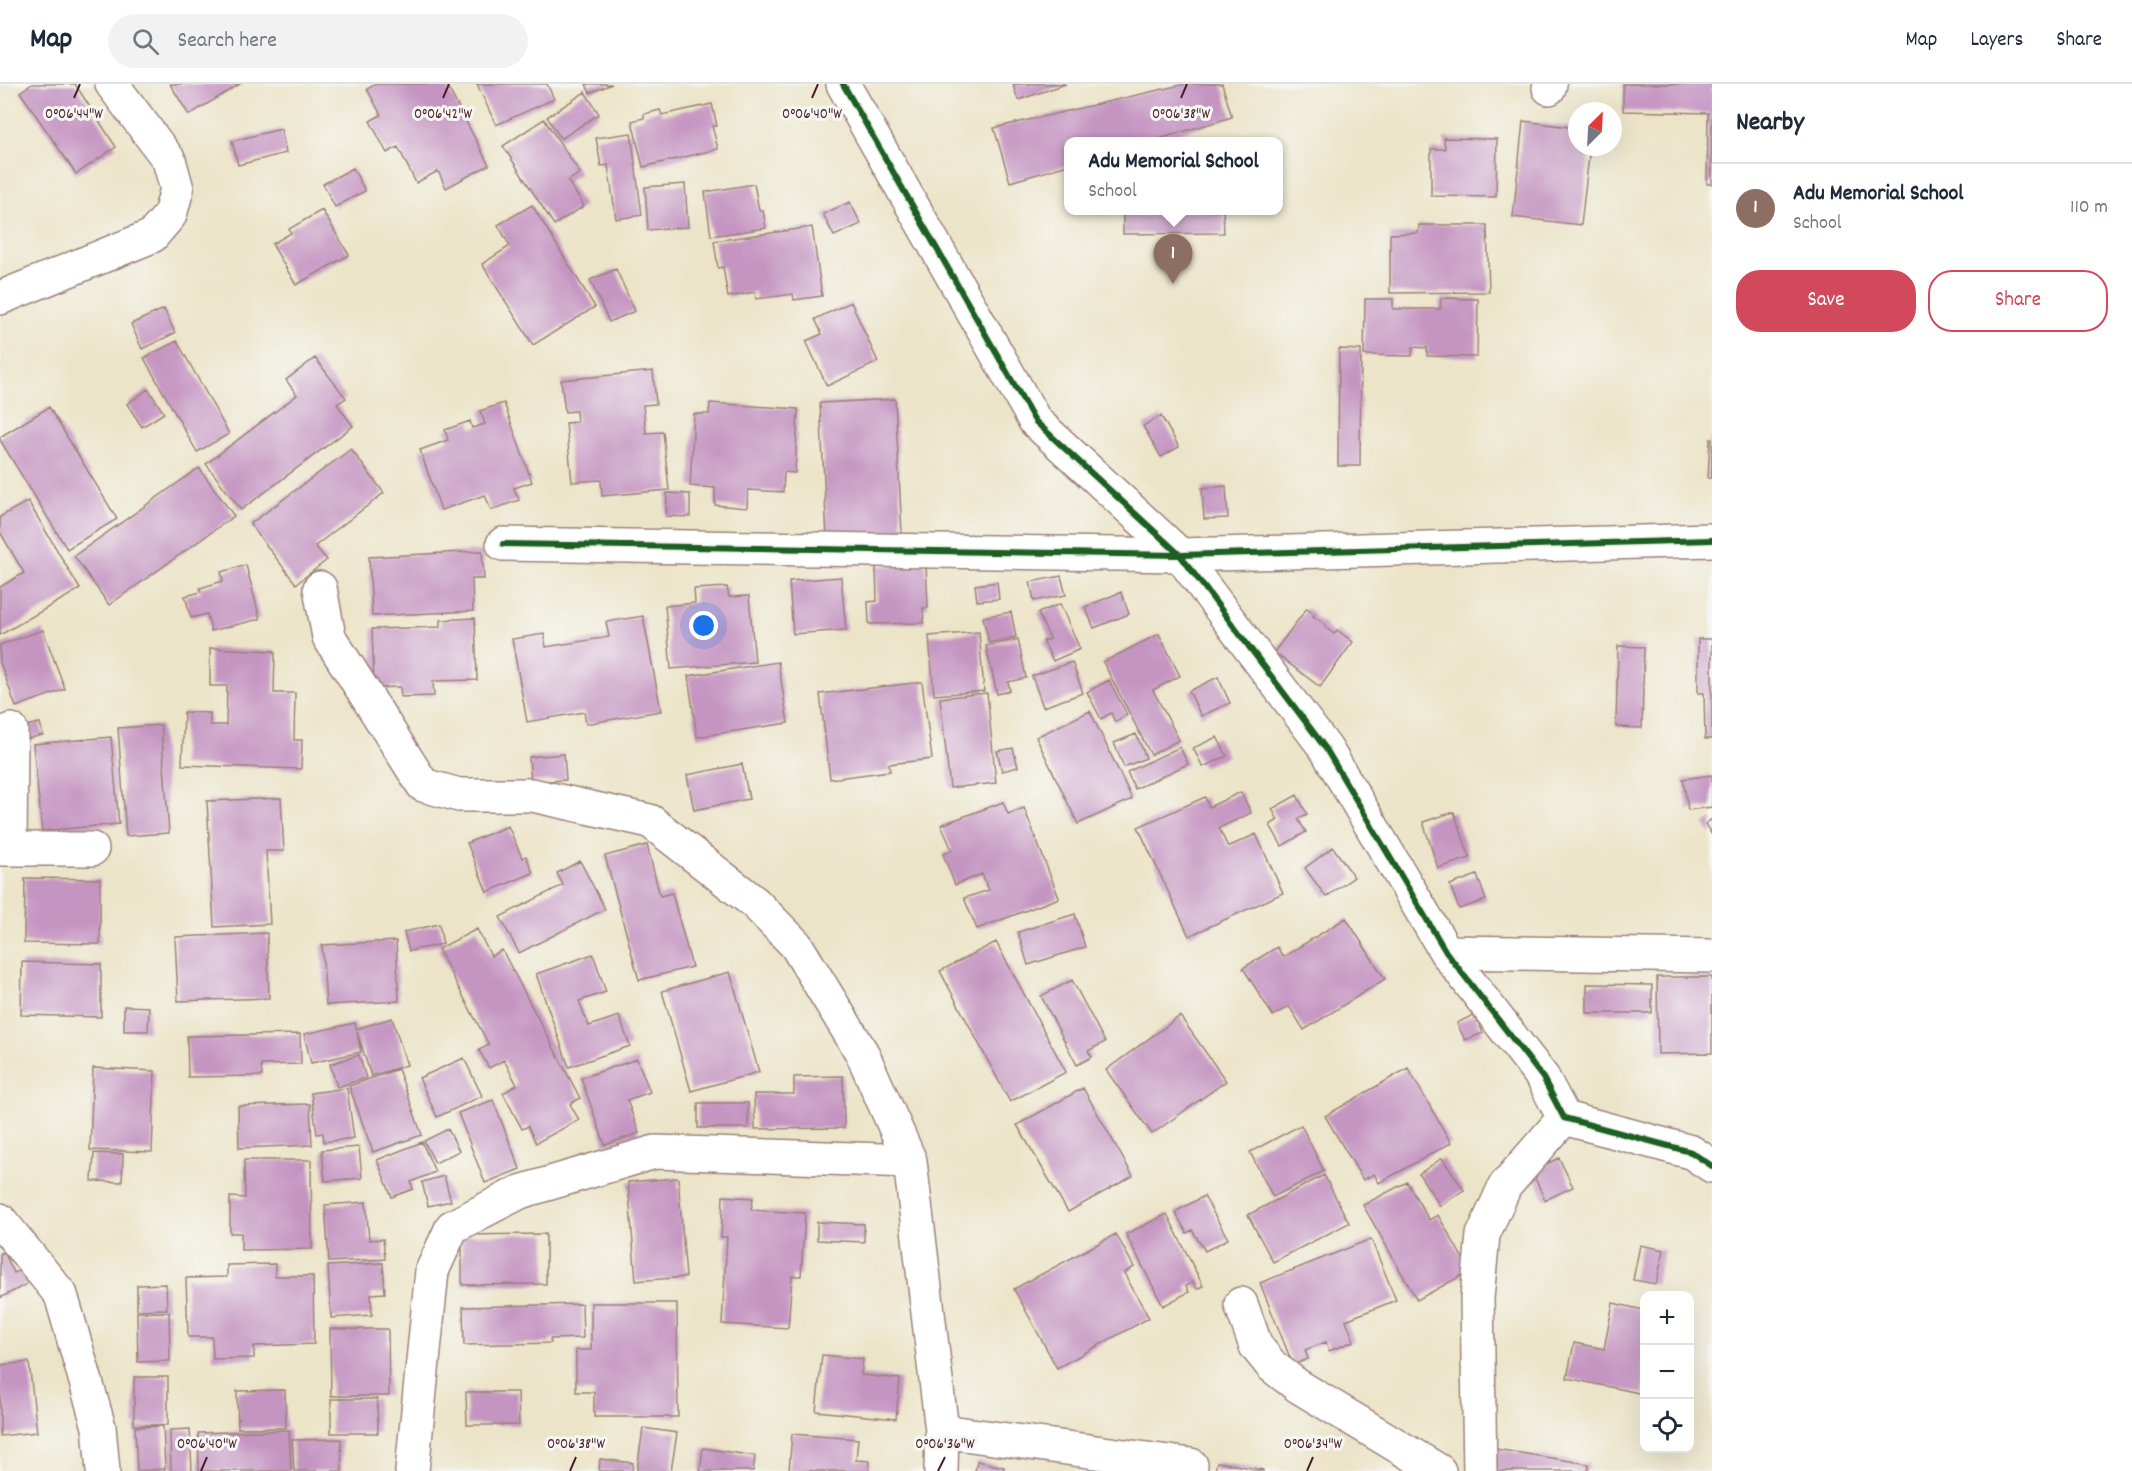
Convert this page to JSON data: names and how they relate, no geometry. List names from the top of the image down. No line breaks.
{"north":"top right","page":{"header":"Map","search":"Search here","nav":["Map","Layers","Share"],"heading":"Nearby","popup":["Adu Memorial School","School"],"list":[{"mark":"1","name":"Adu Memorial School","note":"School","value":"110 m"}],"pins":"1","buttons":["Save","Share"],"map_buttons":["+","−"]},"coordinates":["0°06'42\"W","0°06'40\"W","0°06'38\"W","0°06'44\"W","0°06'36\"W","0°06'34\"W"]}
